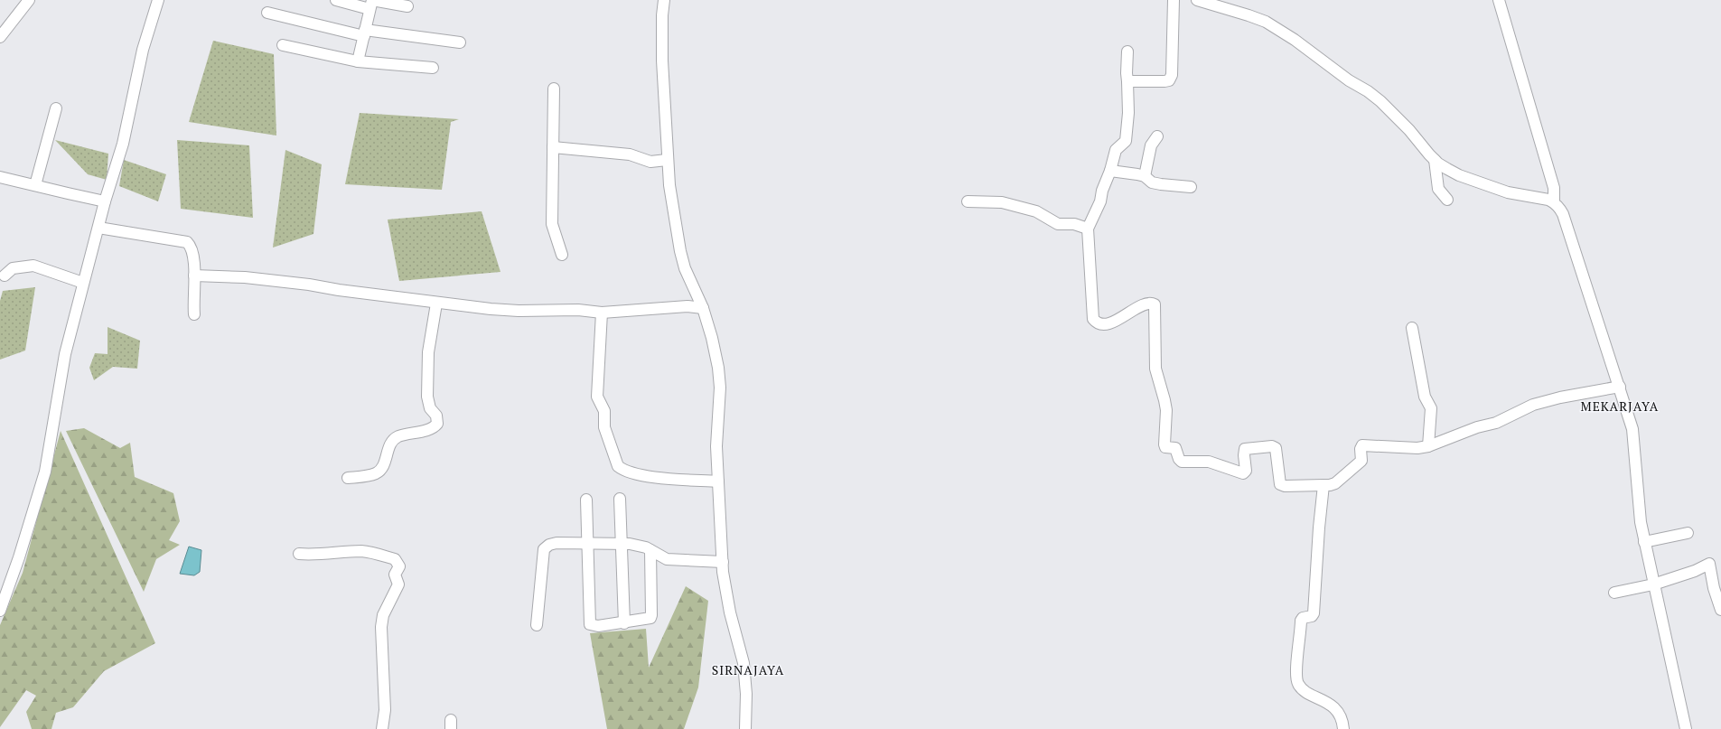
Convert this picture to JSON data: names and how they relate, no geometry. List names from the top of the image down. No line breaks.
{"districts":["MEKARJAYA","SIRNAJAYA"]}
